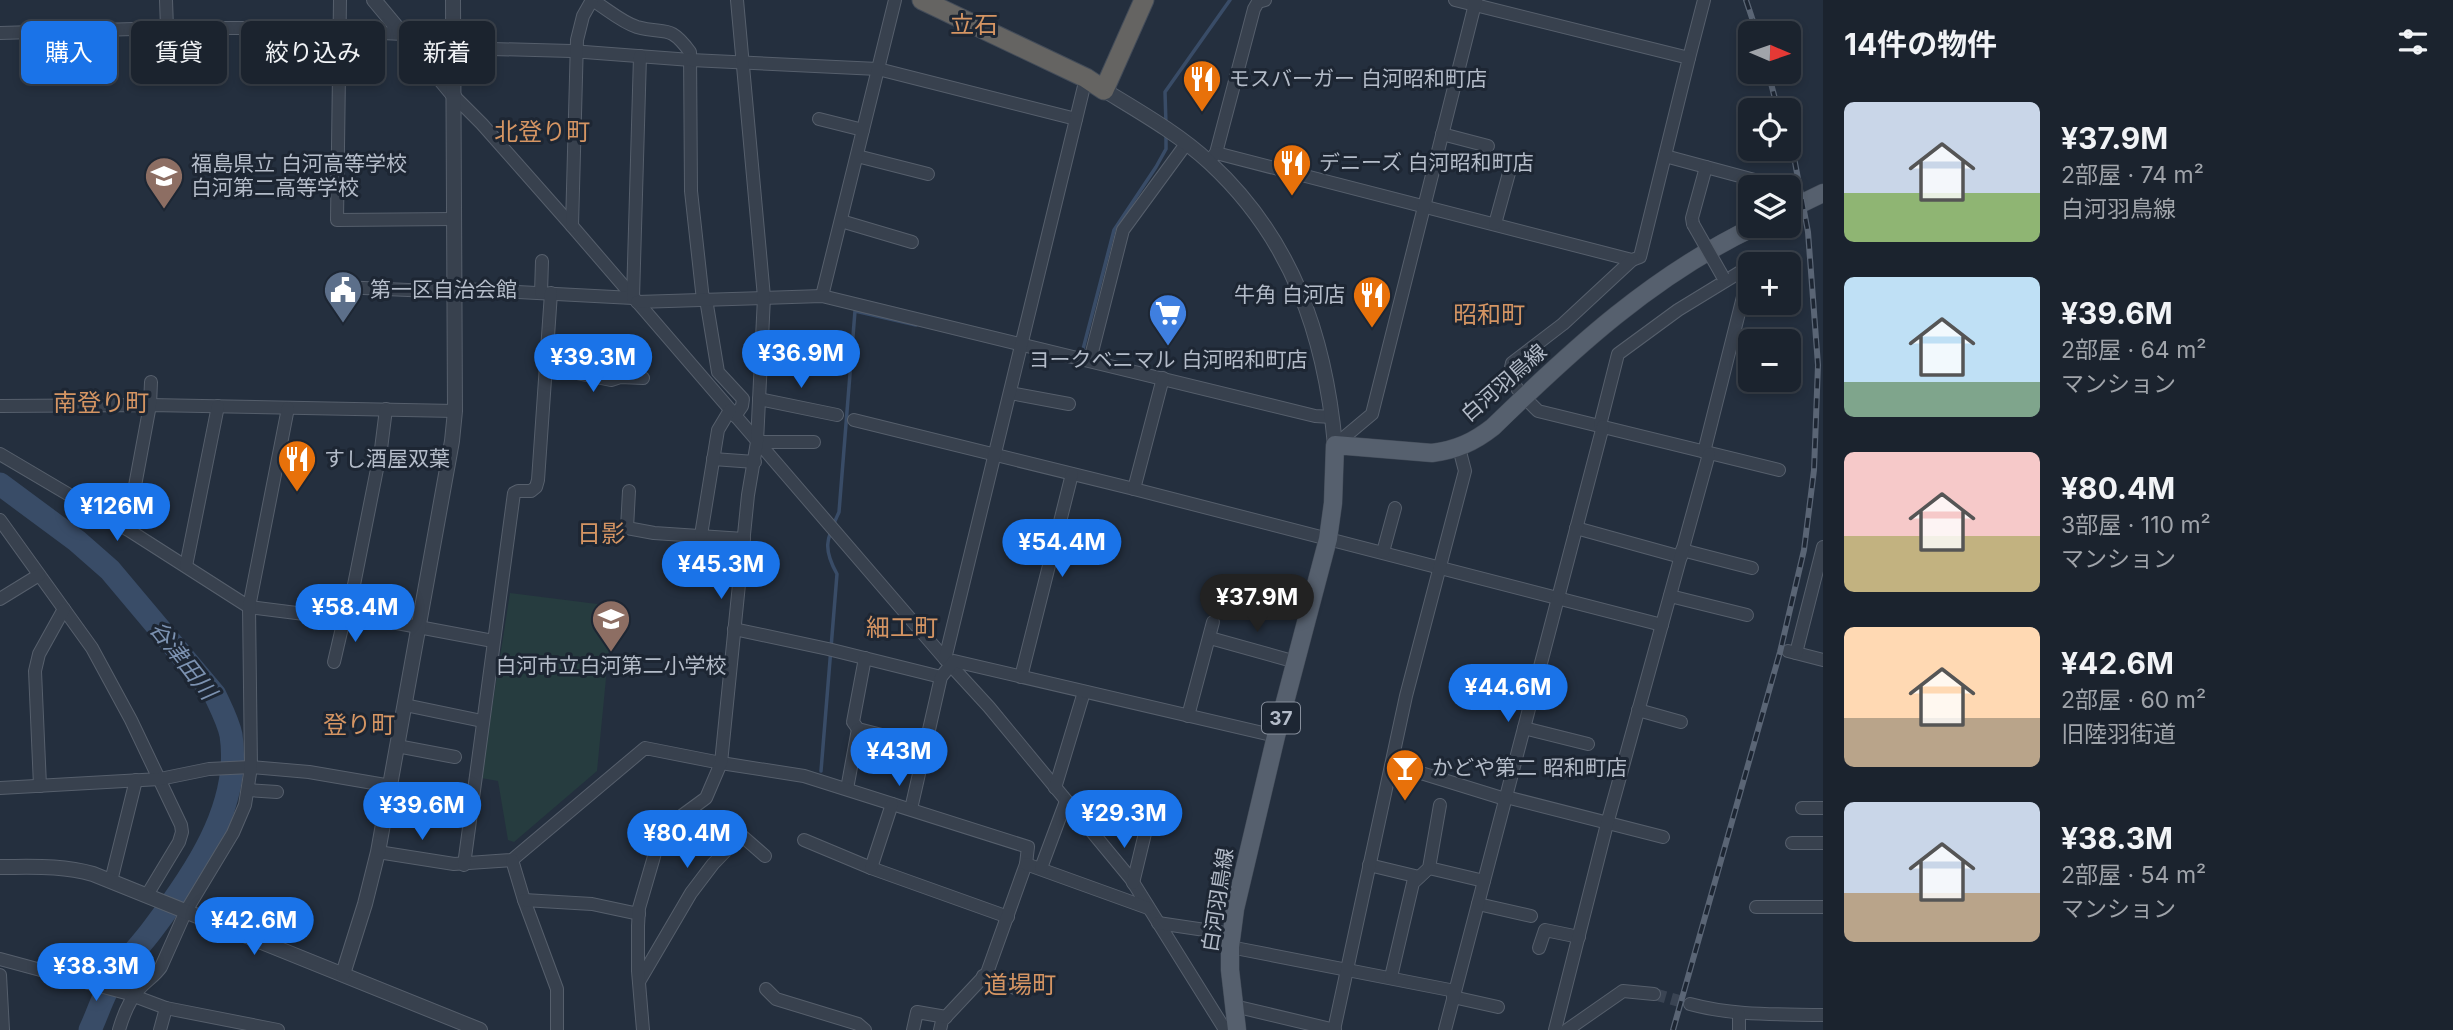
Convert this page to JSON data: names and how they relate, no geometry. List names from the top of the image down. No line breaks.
{"streets":{"main road":["白河羽鳥線","37"]},"districts":["立石","北登り町","昭和町","南登り町","日影","細工町","登り町","道場町"],"water":["谷津田川"],"places":{"restaurant":["モスバーガー 白河昭和町店","デニーズ 白河昭和町店","牛角 白河店","すし酒屋双葉"],"school or university":["福島県立 白河高等学校 白河第二高等学校","白河市立白河第二小学校"],"public building":["第一区自治会館"],"supermarket":["ヨークベニマル 白河昭和町店"],"bar":["かどや第二 昭和町店"]},"north":"right","page":{"heading":"14件の物件","map_buttons":["+","−"],"chip":["購入","賃貸","絞り込み","新着"],"list":[{"name":"¥37.9M","note":"2部屋 · 74 m² · 白河羽鳥線"},{"name":"¥39.6M","note":"2部屋 · 64 m² · マンション"},{"name":"¥80.4M","note":"3部屋 · 110 m² · マンション"},{"name":"¥42.6M","note":"2部屋 · 60 m² · 旧陸羽街道"},{"name":"¥38.3M","note":"2部屋 · 54 m² · マンション"}],"price":["¥36.9M","¥39.3M","¥126M","¥54.4M","¥45.3M","¥37.9M","¥58.4M","¥44.6M","¥43M","¥39.6M","¥29.3M","¥80.4M","¥42.6M","¥38.3M"]}}
